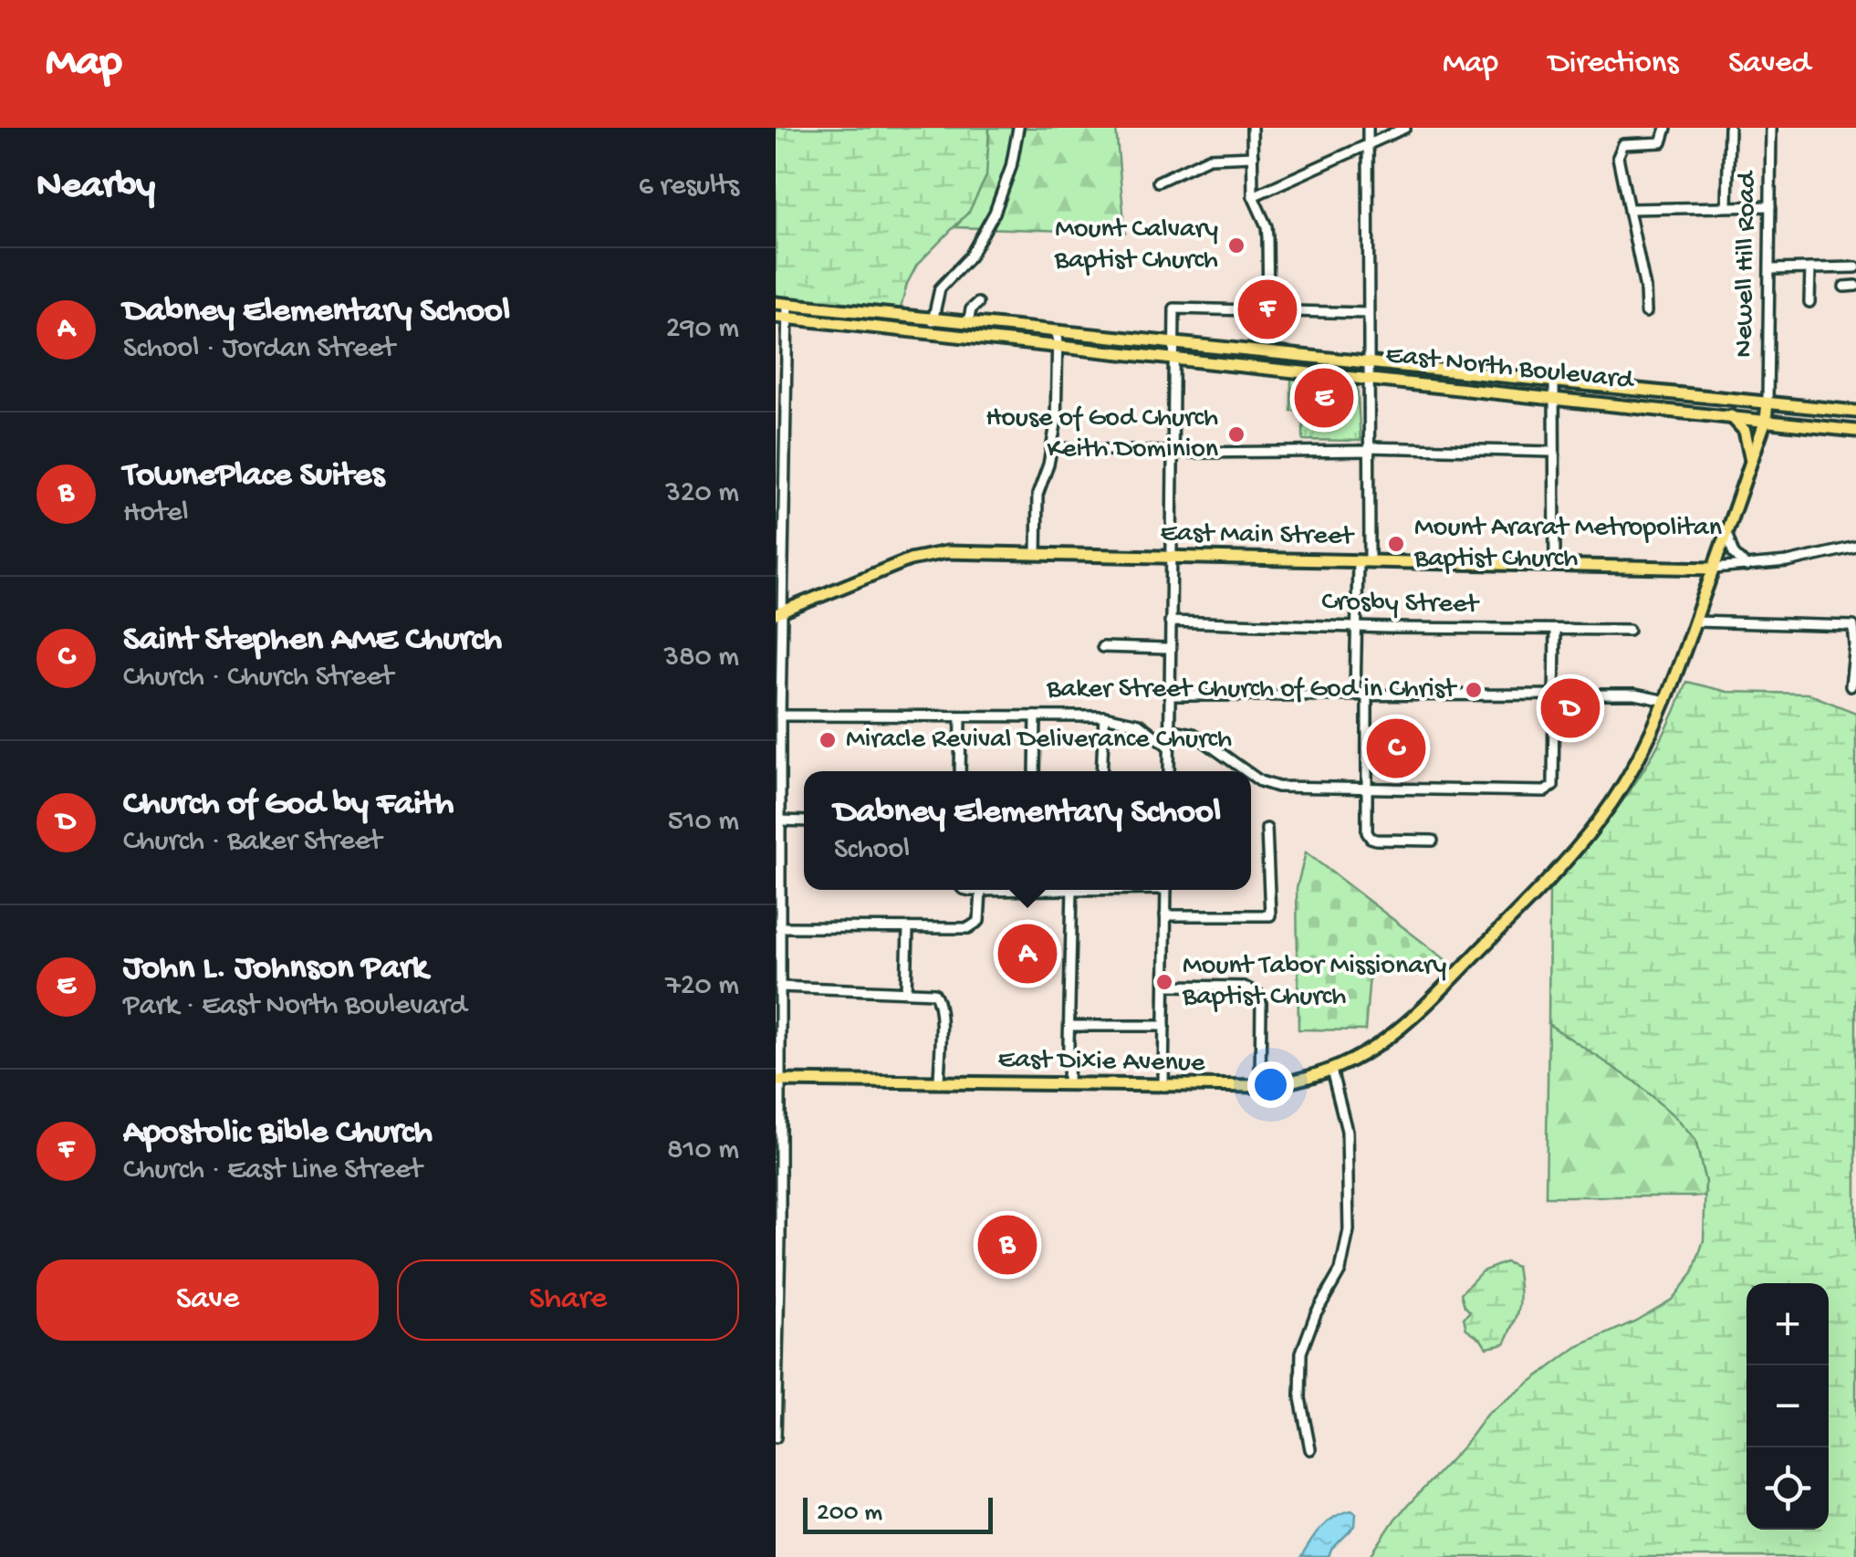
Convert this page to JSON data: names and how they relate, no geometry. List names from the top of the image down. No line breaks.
{"streets":{"main road":["East North Boulevard","East Main Street","East Dixie Avenue"],"street":["Newell Hill Road","Crosby Street"]},"crossings":[["Newell Hill Road","East North Boulevard"],["Newell Hill Road","East Dixie Avenue"],["East North Boulevard","East Dixie Avenue"],["East Main Street","East Dixie Avenue"]],"places":["Mount Calvary Baptist Church","House of God Church Keith Dominion","Mount Ararat Metropolitan Baptist Church","Baker Street Church of God in Christ","Miracle Revival Deliverance Church","Mount Tabor Missionary Baptist Church"],"scale_bar":"200 m","page":{"header":"Map","nav":["Map","Directions","Saved"],"heading":["Nearby","6 results"],"list":[{"mark":"A","name":"Dabney Elementary School","note":"School · Jordan Street","value":"290 m"},{"mark":"B","name":"TownePlace Suites","note":"Hotel","value":"320 m"},{"mark":"C","name":"Saint Stephen AME Church","note":"Church · Church Street","value":"380 m"},{"mark":"D","name":"Church of God by Faith","note":"Church · Baker Street","value":"510 m"},{"mark":"E","name":"John L. Johnson Park","note":"Park · East North Boulevard","value":"720 m"},{"mark":"F","name":"Apostolic Bible Church","note":"Church · East Line Street","value":"810 m"}],"pins":["F","E","D","C","A","B"],"popup":["Dabney Elementary School","School"],"buttons":["Save","Share"],"map_buttons":["+","−"],"scale":"200 m"}}
